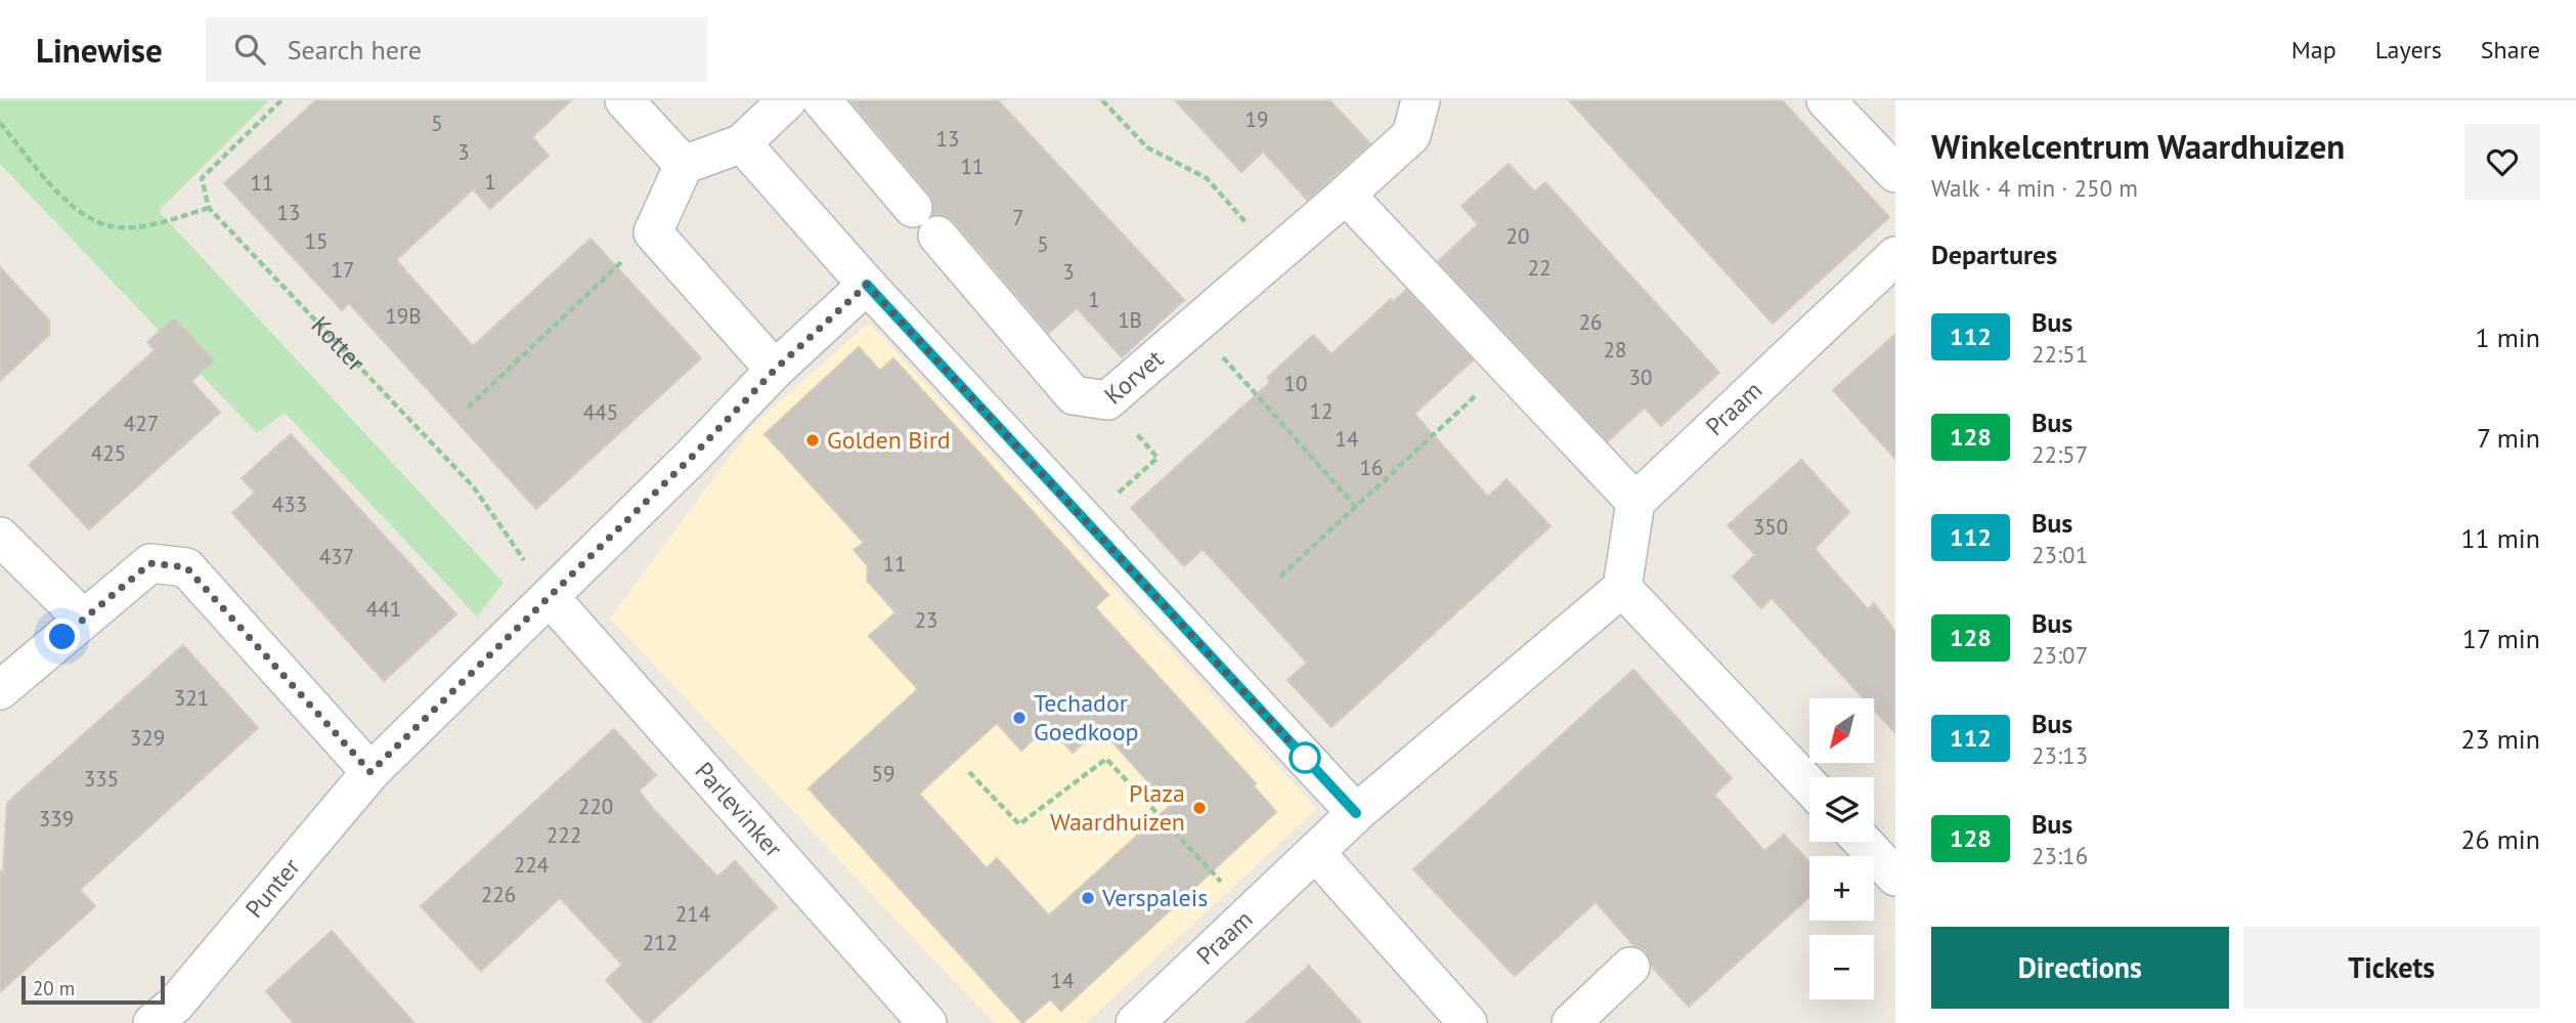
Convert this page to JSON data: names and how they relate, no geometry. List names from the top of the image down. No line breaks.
{"streets":{"street":["Korvet","Praam","Parlevinker","Punter"],"path":["Kotter"]},"crossings":[["Kotter","Parlevinker"],["Kotter","Punter"],["Parlevinker","Punter"]],"places":["Golden Bird","Techador Goedkoop","Plaza Waardhuizen","Verspaleis"],"lines":["bus line 112"],"house_numbers":["19","5","13","3","11","1","11","13","7","20","15","5","22","17","3","1","19B","1B","26","28","30","10","12","445","427","14","425","16","433","350","437","11","441","23","321","329","59","335","220","339","222","224","226","214","212","14"],"scale_bar":"20 m","north":"bottom left","page":{"header":"Linewise","search":"Search here","nav":["Map","Layers","Share"],"heading":[["Winkelcentrum Waardhuizen","Walk · 4 min · 250 m"],"Departures"],"list":[{"mark":"112","name":"Bus","note":"22:51","value":"1 min"},{"mark":"128","name":"Bus","note":"22:57","value":"7 min"},{"mark":"112","name":"Bus","note":"23:01","value":"11 min"},{"mark":"128","name":"Bus","note":"23:07","value":"17 min"},{"mark":"112","name":"Bus","note":"23:13","value":"23 min"},{"mark":"128","name":"Bus","note":"23:16","value":"26 min"}],"map_buttons":["+","−"],"buttons":["Directions","Tickets"],"scale":"20 m"}}
